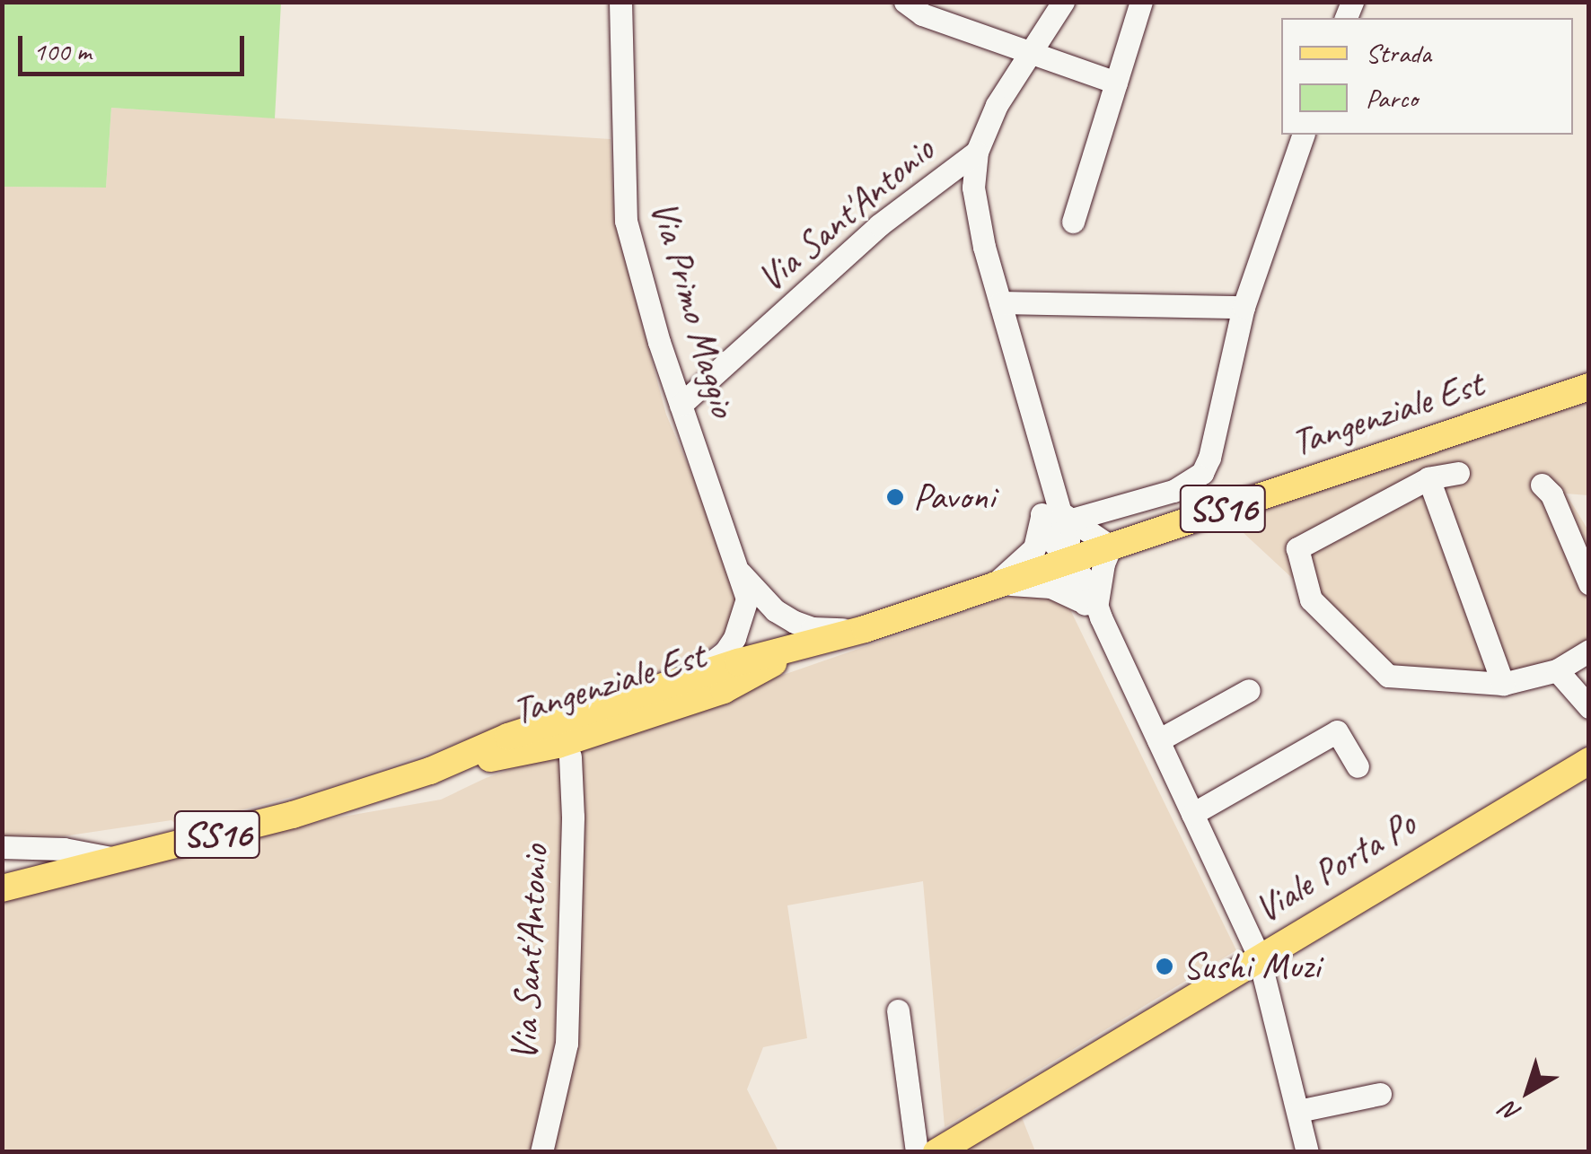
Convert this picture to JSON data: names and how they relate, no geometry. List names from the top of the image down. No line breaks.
{"streets":{"main road":["Tangenziale Est","SS16","Viale Porta Po"],"street":["Via Sant'Antonio","Via Primo Maggio"]},"crossings":[["Via Sant'Antonio","Via Primo Maggio"],["Via Primo Maggio","Tangenziale Est"]],"places":["Pavoni","Sushi Muzi"],"legend":["Strada","Parco"],"scale_bar":"100 m","north":"bottom left"}
